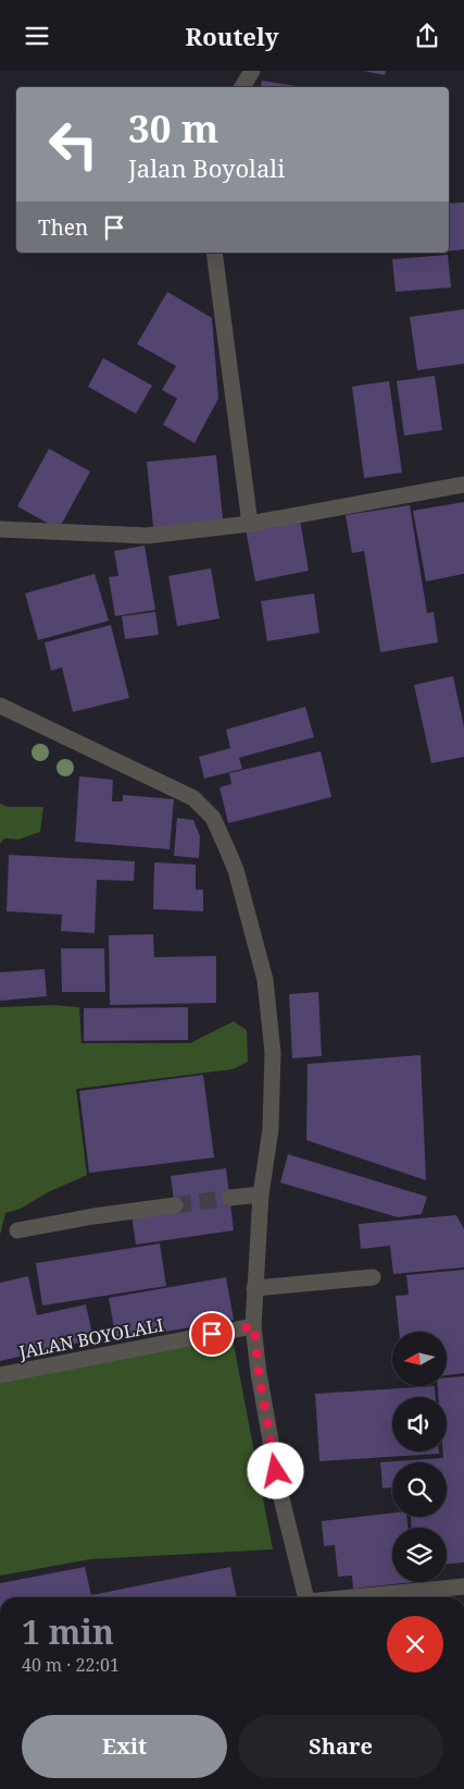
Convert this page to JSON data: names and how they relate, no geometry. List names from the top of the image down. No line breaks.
{"streets":{"street":["JALAN BOYOLALI"]},"north":"left","page":{"header":"Routely","turn":["30 m","Jalan Boyolali"],"then":"Then","heading":["1 min","40 m · 22:01"],"buttons":["Exit","Share"]}}
